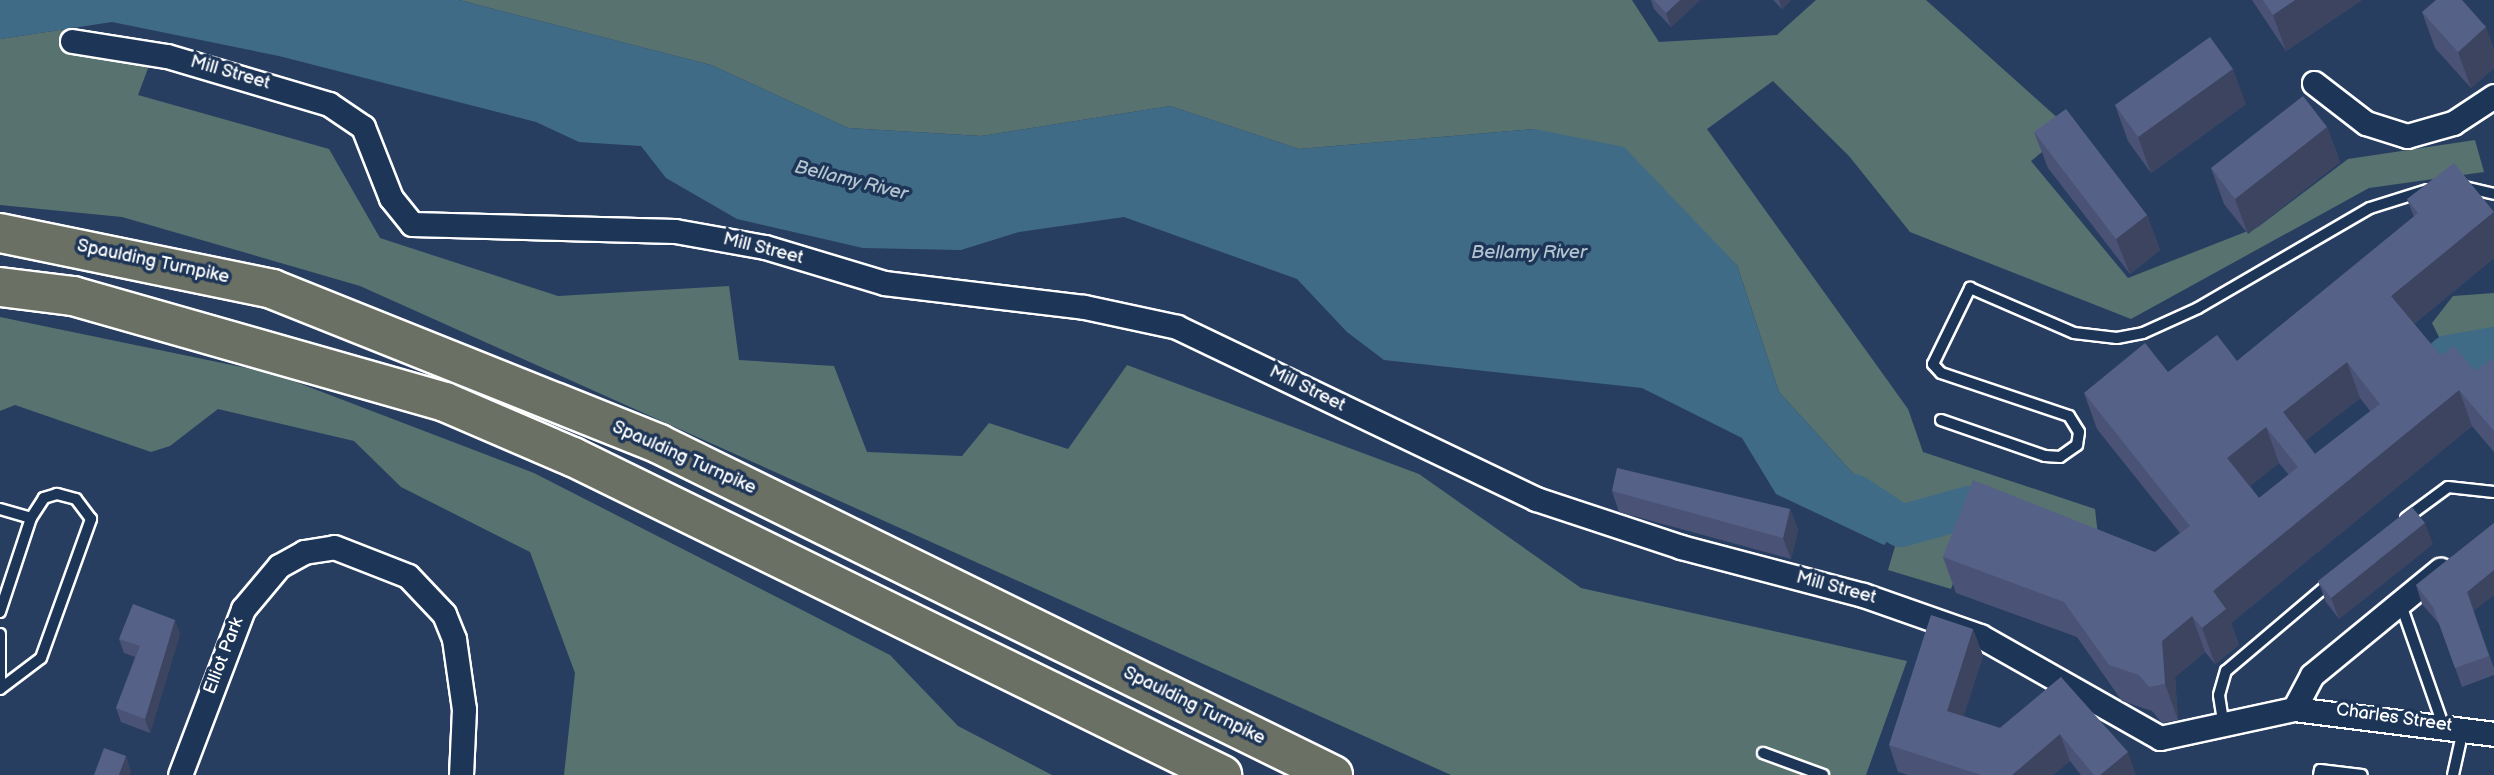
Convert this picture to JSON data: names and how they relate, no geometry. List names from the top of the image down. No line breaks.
{"streets":{"highway":["Spaulding Turnpike"],"street":["Mill Street","Elliot Park","Charles Street"]},"crossings":[["Mill Street","Charles Street"]],"water":["Bellamy River"]}
